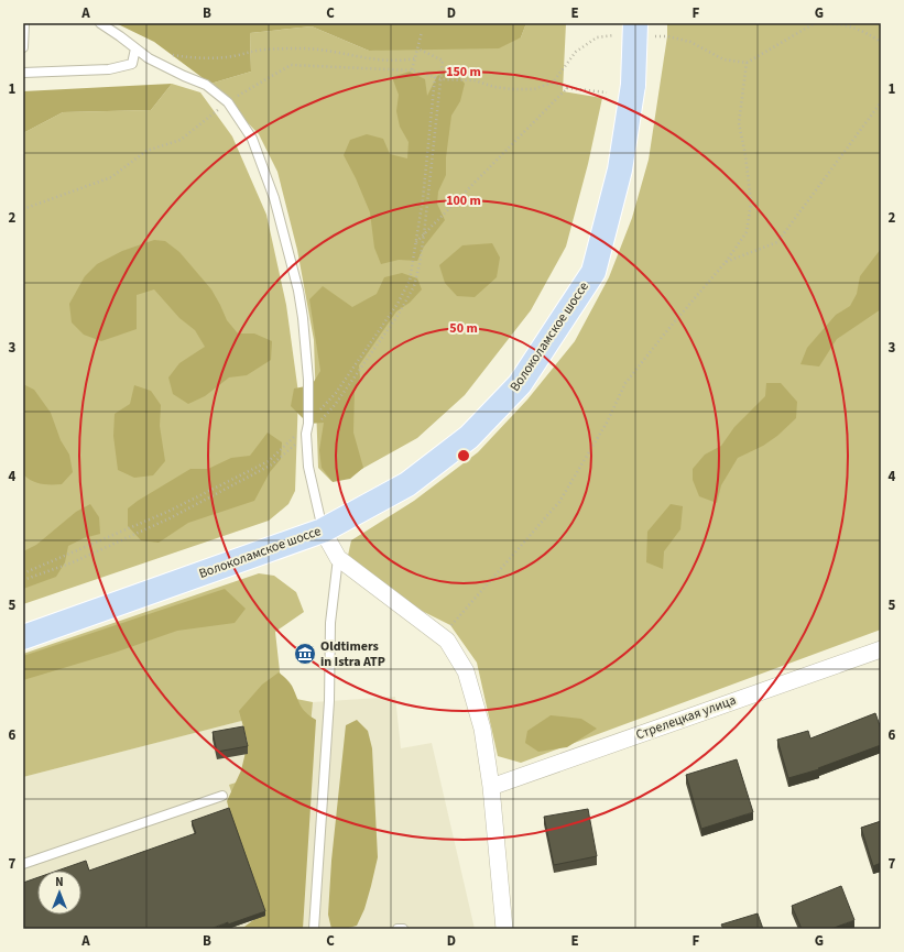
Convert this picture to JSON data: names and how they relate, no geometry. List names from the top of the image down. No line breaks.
{"streets":{"main road":["Волоколамское шоссе"],"street":["Стрелецкая улица"]},"places":{"museum":["Oldtimers in Istra ATP"]},"north":"top","grid":{"columns":["A","B","C","D","E","F","G"],"rows":["1","2","3","4","5","6","7"]},"rings":["150 m","100 m","50 m"]}
